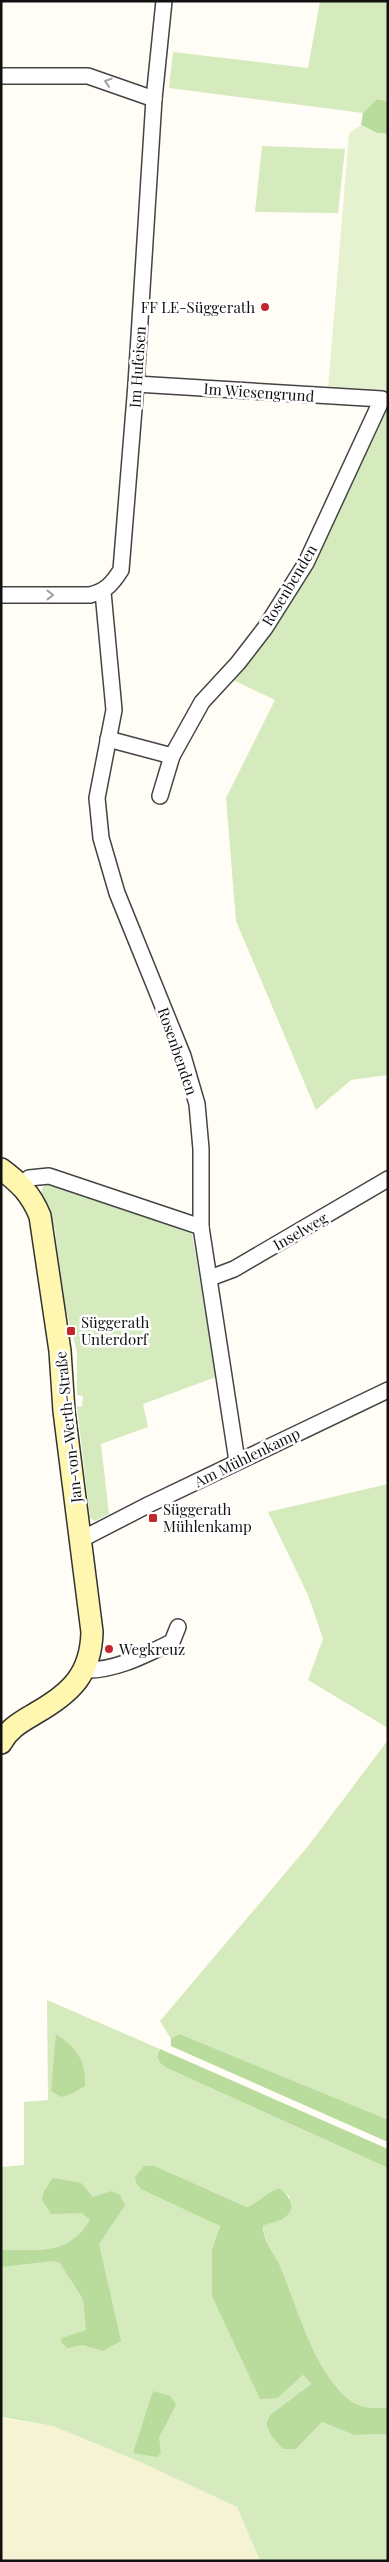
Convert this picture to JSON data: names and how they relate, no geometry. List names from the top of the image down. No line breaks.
{"streets":{"main road":["Jan-von-Werth-Straße"],"street":["Im Hufeisen","Im Wiesengrund","Rosenbenden","Inselweg","Am Mühlenkamp"]},"crossings":[["Im Hufeisen","Im Wiesengrund"],["Im Hufeisen","Rosenbenden"],["Im Wiesengrund","Rosenbenden"],["Rosenbenden","Inselweg"],["Rosenbenden","Am Mühlenkamp"],["Jan-von-Werth-Straße","Am Mühlenkamp"]],"places":{"other":["FF LE-Süggerath","Wegkreuz"],"transit":["Süggerath Unterdorf","Süggerath Mühlenkamp"]}}
